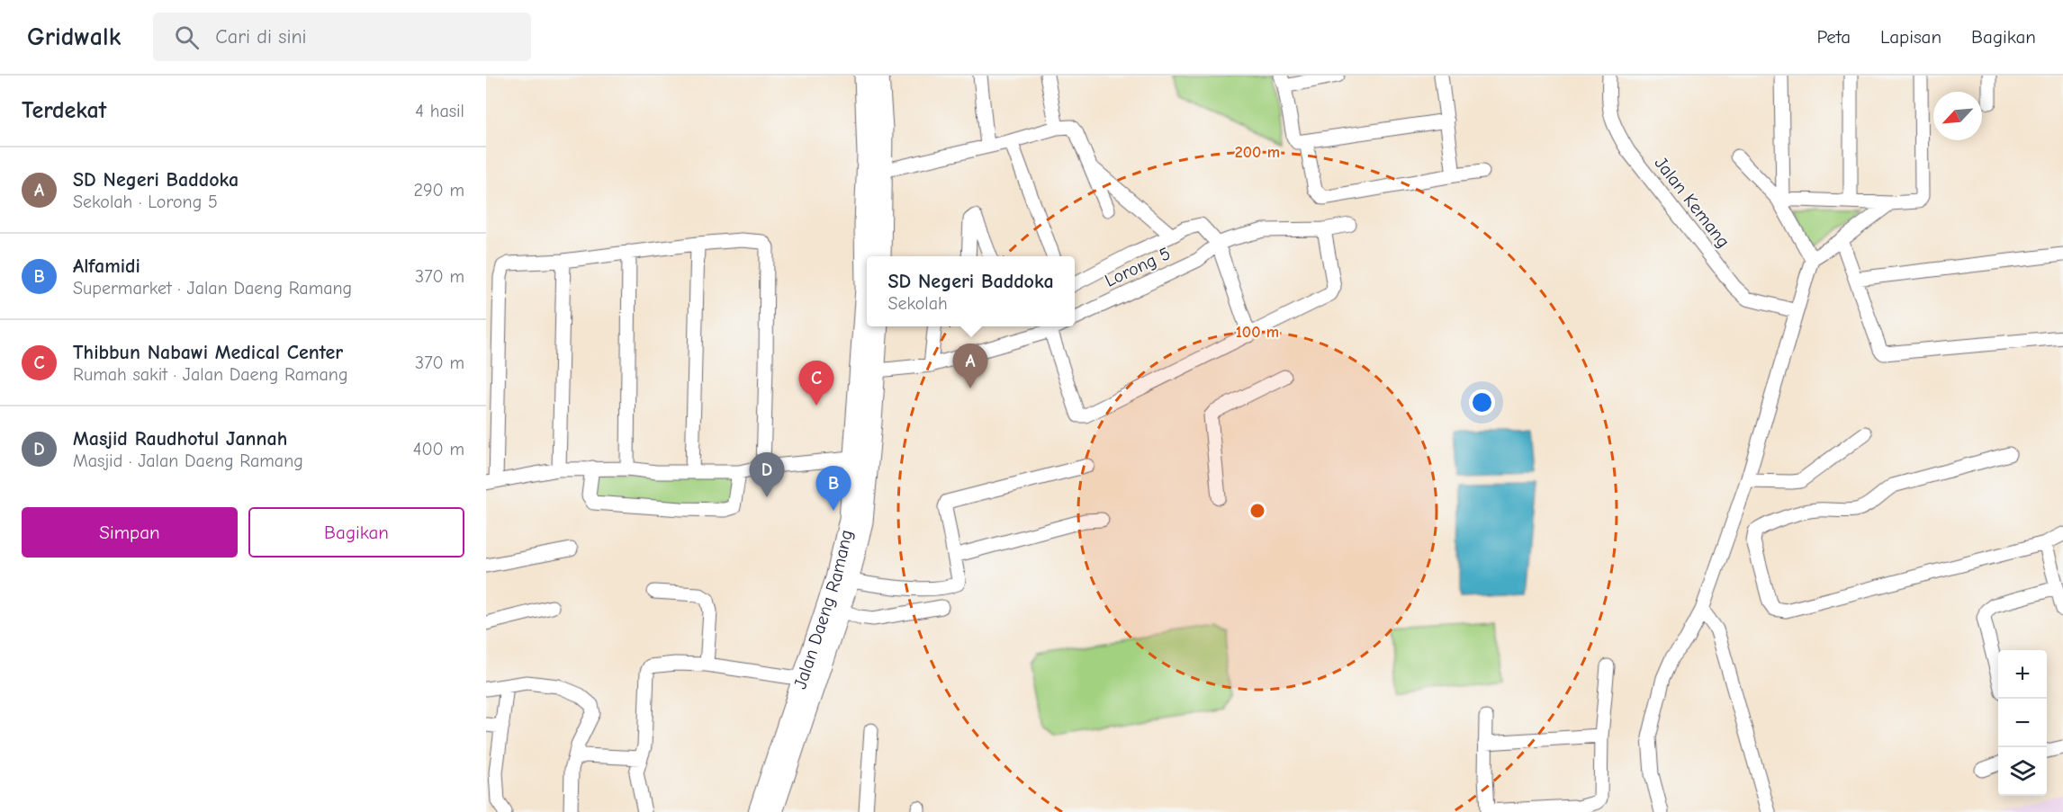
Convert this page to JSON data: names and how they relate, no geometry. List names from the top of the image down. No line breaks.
{"streets":{"main road":["Jalan Daeng Ramang"],"street":["Jalan Kemang","Lorong 5"]},"north":"bottom left","page":{"header":"Gridwalk","search":"Cari di sini","nav":["Peta","Lapisan","Bagikan"],"heading":["Terdekat","4 hasil"],"list":[{"mark":"A","name":"SD Negeri Baddoka","note":"Sekolah · Lorong 5","value":"290 m"},{"mark":"B","name":"Alfamidi","note":"Supermarket · Jalan Daeng Ramang","value":"370 m"},{"mark":"C","name":"Thibbun Nabawi Medical Center","note":"Rumah sakit · Jalan Daeng Ramang","value":"370 m"},{"mark":"D","name":"Masjid Raudhotul Jannah","note":"Masjid · Jalan Daeng Ramang","value":"400 m"}],"popup":["SD Negeri Baddoka","Sekolah"],"pins":["A","C","D","B"],"buttons":["Simpan","Bagikan"],"map_buttons":["+","−"]},"rings":["200 m","100 m"]}
